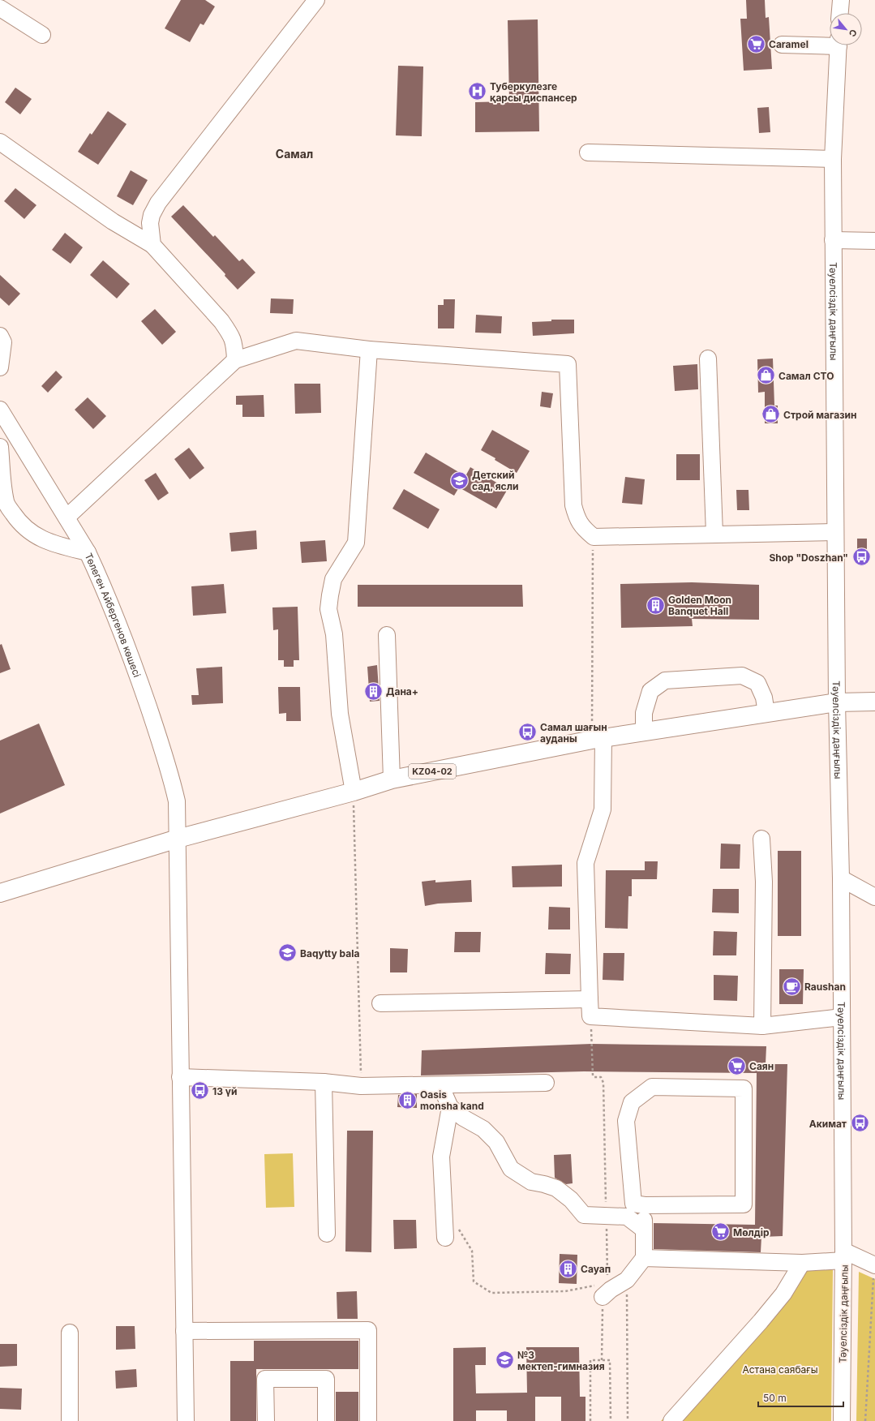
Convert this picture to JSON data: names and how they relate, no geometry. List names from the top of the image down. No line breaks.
{"streets":{"main road":["KZ04-02"],"street":["Тәуелсіздік даңғылы","Төлеген Айбергенов көшесі"]},"crossings":[["Тәуелсіздік даңғылы","KZ04-02"],["Төлеген Айбергенов көшесі","KZ04-02"]],"districts":["Самал"],"parks":["Астана саябағы"],"places":{"supermarket":["Caramel","Саян","Мөлдір"],"hospital":["Туберкулезге қарсы диспансер"],"shop":["Самал СТО","Строй магазин"],"school or university":["Детский сад, ясли","Baqytty bala","№3 мектеп-гимназия"],"bus stop":["Shop \"Doszhan\"","Самал шағын ауданы","13 үй","Акимат"],"building":["Golden Moon Banquet Hall","Дана+","Oasis monsha kand","Сауап"],"cafe":["Raushan"]},"scale_bar":"50 m","north":"bottom right"}
